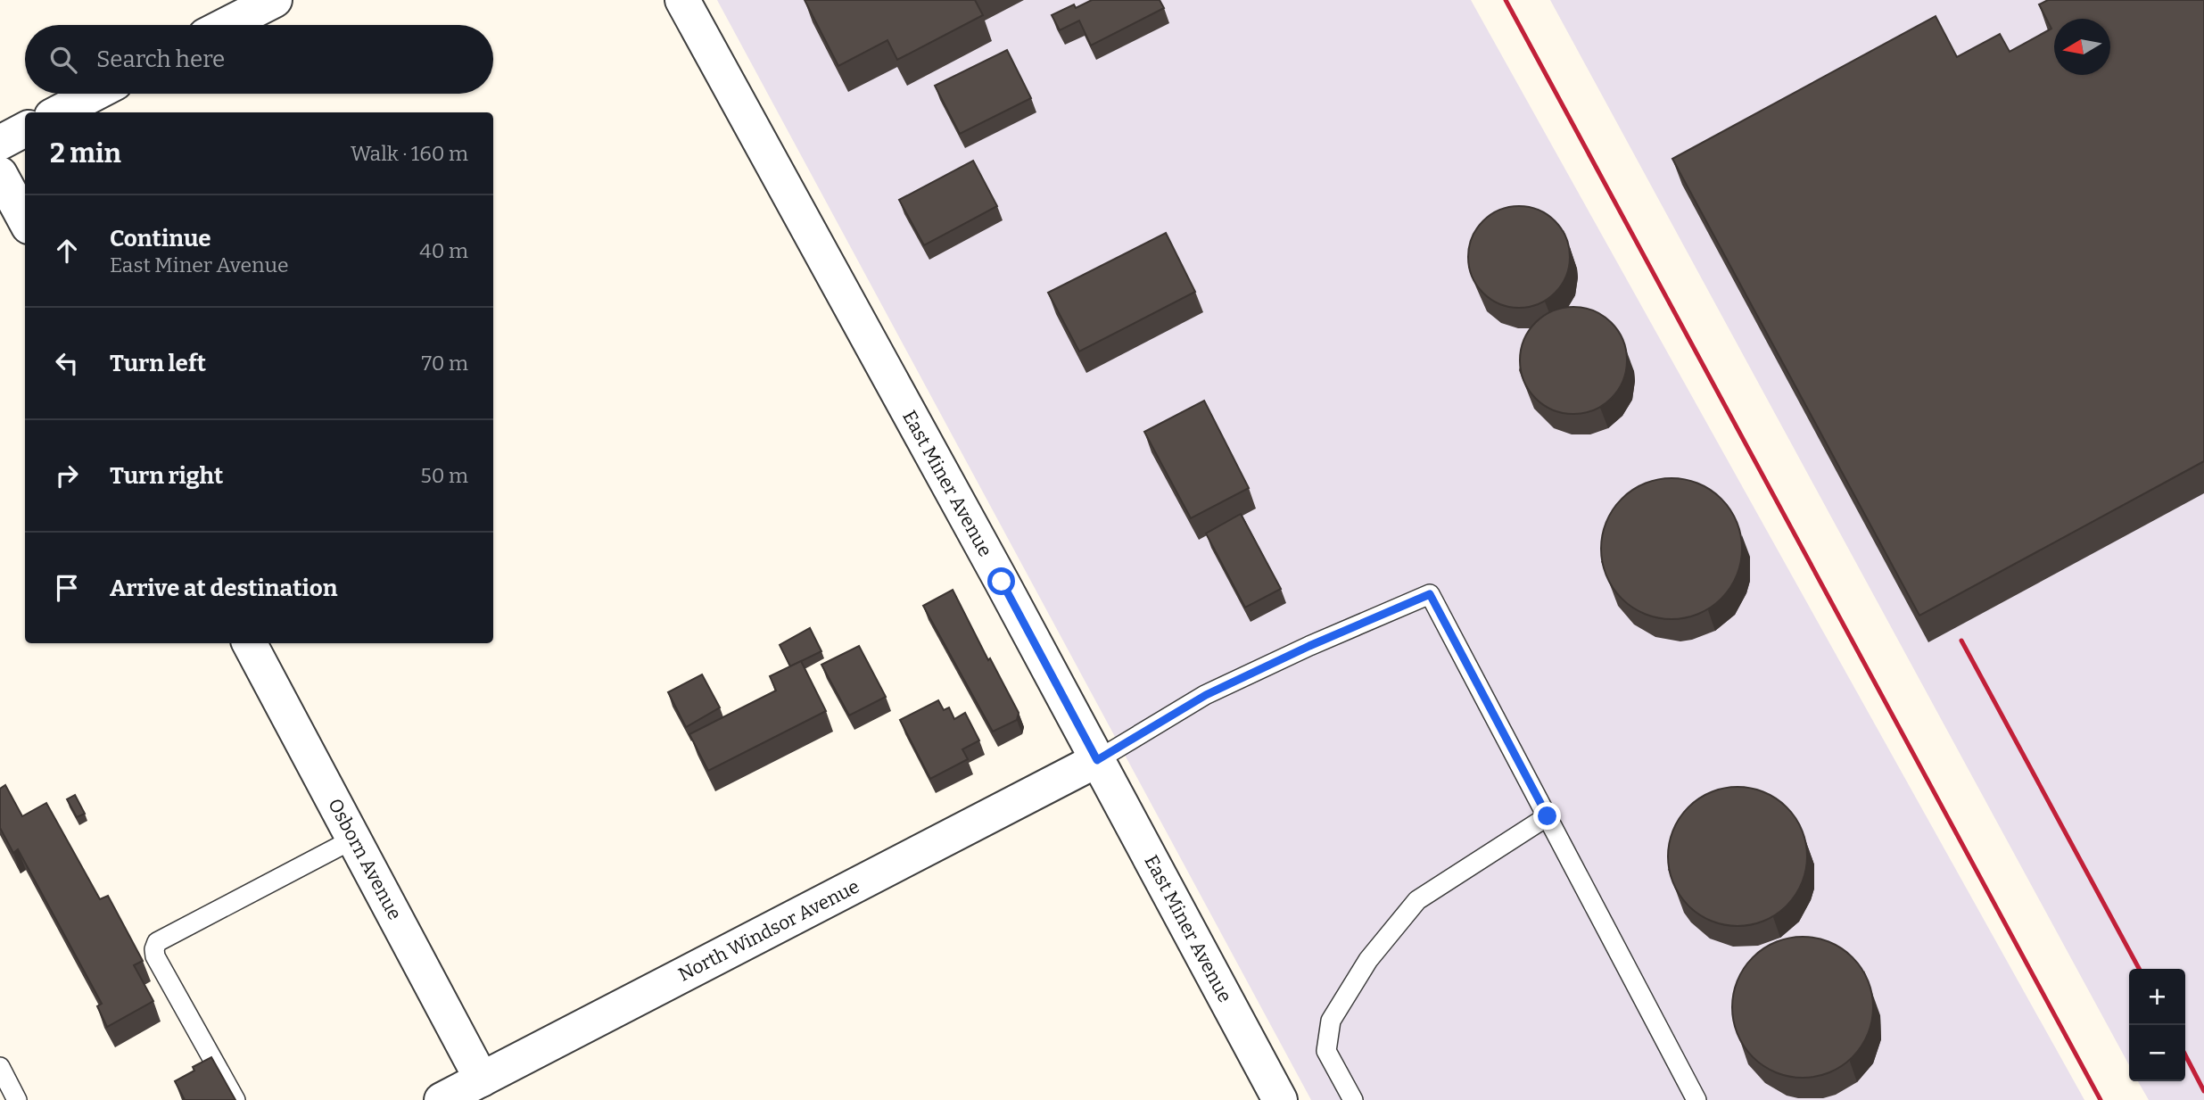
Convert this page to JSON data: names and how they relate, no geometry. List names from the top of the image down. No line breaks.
{"streets":{"street":["East Miner Avenue","Osborn Avenue","North Windsor Avenue"]},"crossings":[["East Miner Avenue","North Windsor Avenue"],["Osborn Avenue","North Windsor Avenue"]],"north":"left","page":{"search":"Search here","heading":["2 min","Walk · 160 m"],"list":[["Continue","East Miner Avenue","40 m"],["Turn left","70 m"],["Turn right","50 m"],"Arrive at destination"],"map_buttons":["+","−"]}}
